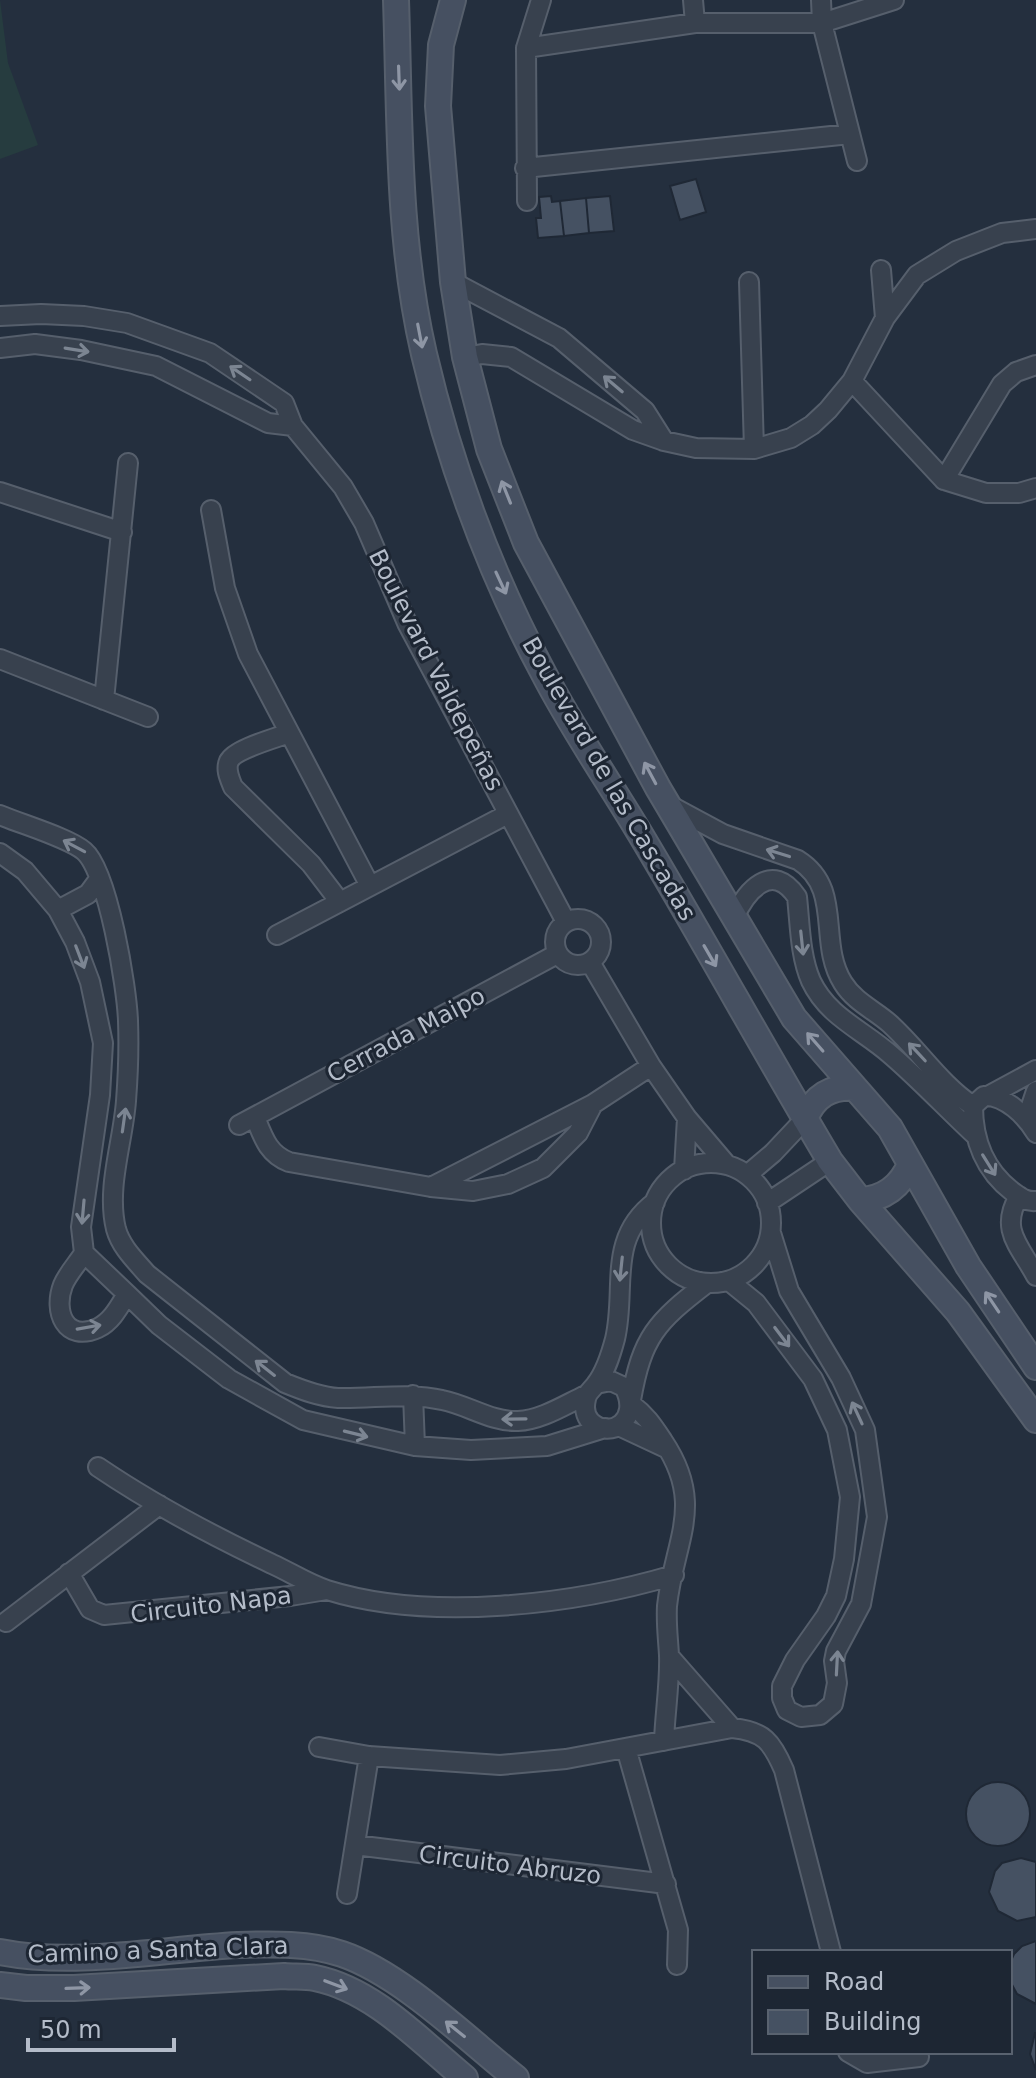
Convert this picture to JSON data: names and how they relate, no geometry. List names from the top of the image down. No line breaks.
{"streets":{"main road":["Boulevard de las Cascadas","Camino a Santa Clara"],"street":["Boulevard Valdepeñas","Cerrada Maipo","Circuito Napa","Circuito Abruzo"]},"crossings":[["Boulevard Valdepeñas","Cerrada Maipo"]],"legend":["Road","Building"],"scale_bar":"50 m"}
